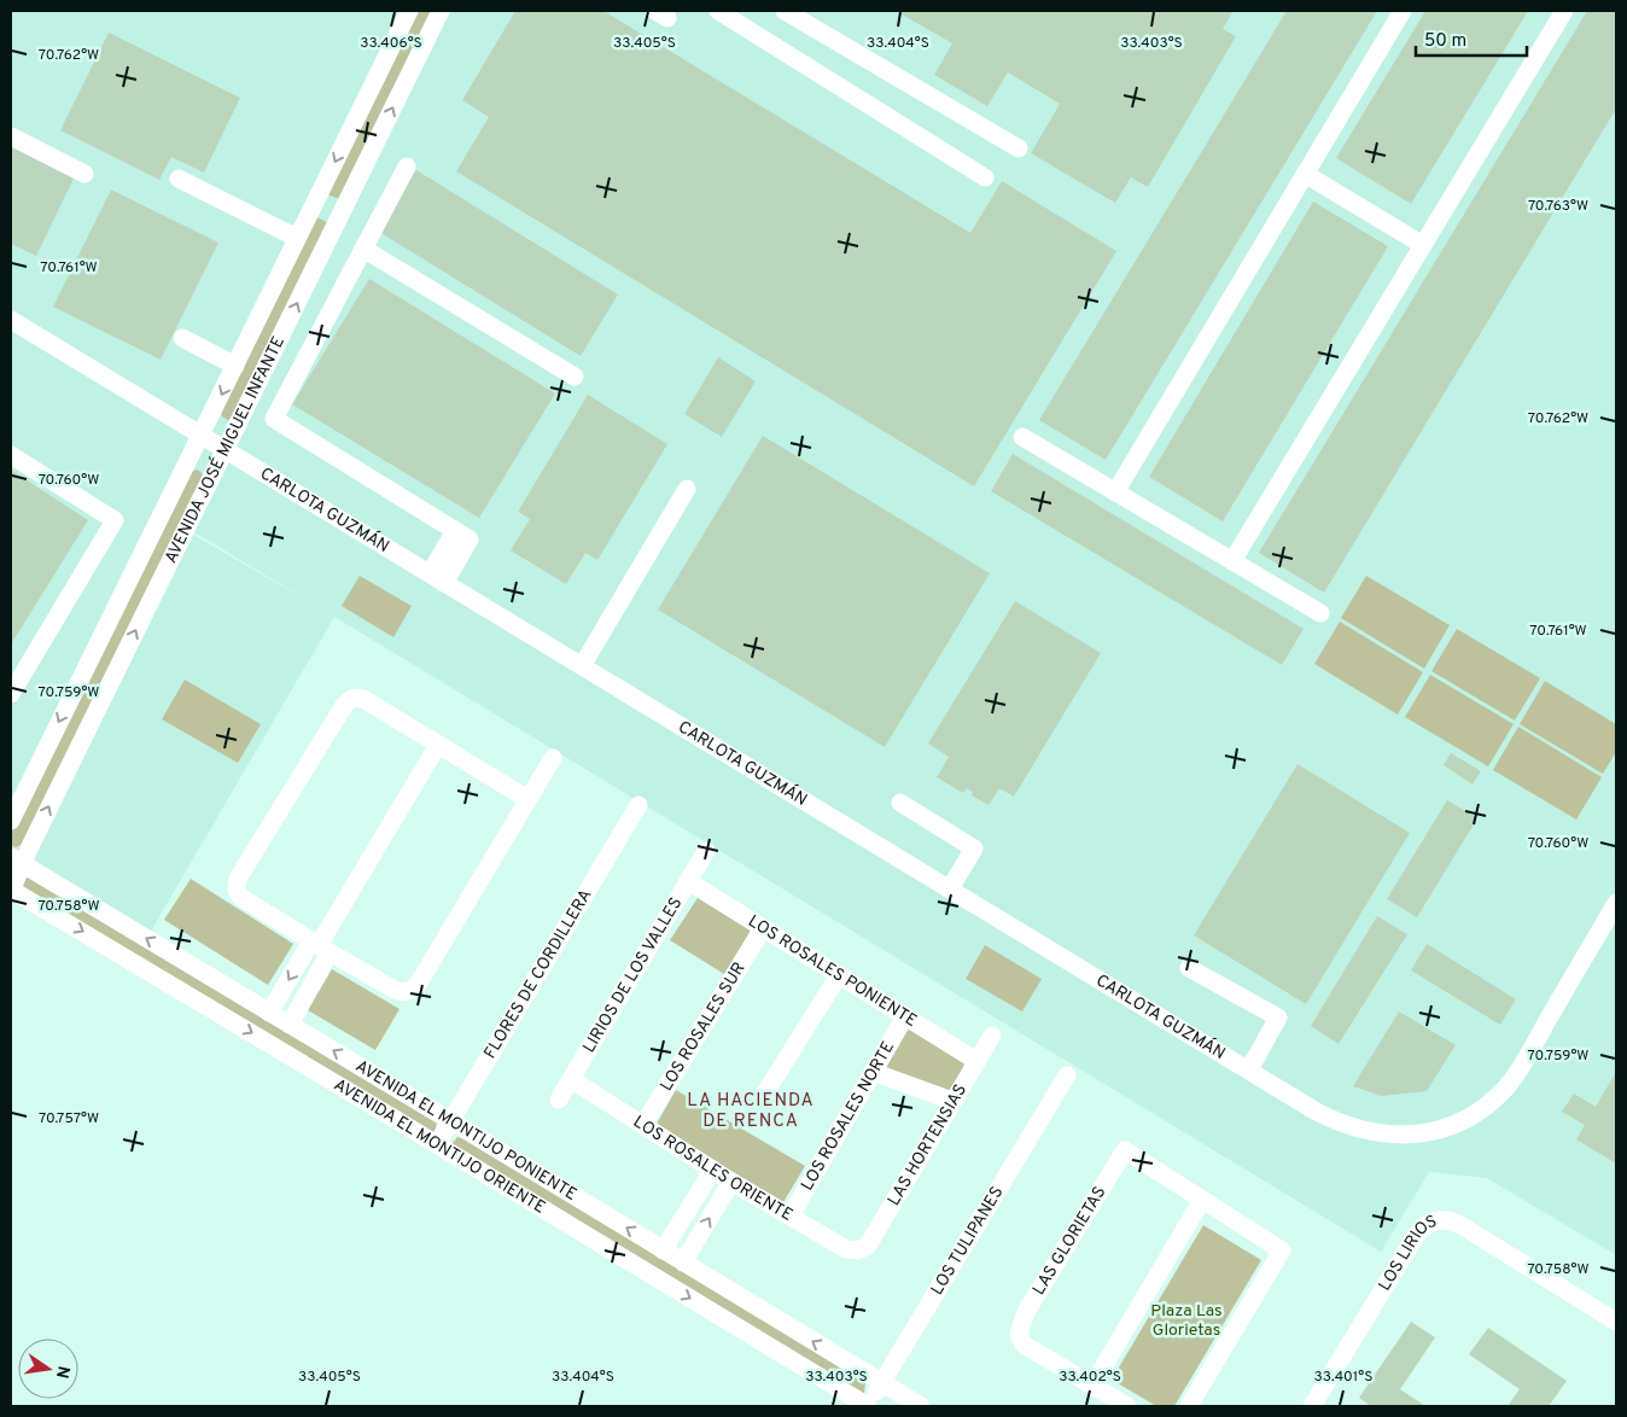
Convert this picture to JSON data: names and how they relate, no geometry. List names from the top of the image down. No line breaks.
{"streets":{"street":["AVENIDA JOSÉ MIGUEL INFANTE","CARLOTA GUZMÁN","LOS ROSALES PONIENTE","FLORES DE CORDILLERA","LIRIOS DE LOS VALLES","LOS ROSALES SUR","LOS ROSALES NORTE","AVENIDA EL MONTIJO PONIENTE","LAS HORTENSIAS","AVENIDA EL MONTIJO ORIENTE","LOS ROSALES ORIENTE","LOS TULIPANES","LAS GLORIETAS","LOS LIRIOS"]},"crossings":[["AVENIDA JOSÉ MIGUEL INFANTE","CARLOTA GUZMÁN"],["AVENIDA JOSÉ MIGUEL INFANTE","AVENIDA EL MONTIJO PONIENTE"],["AVENIDA JOSÉ MIGUEL INFANTE","AVENIDA EL MONTIJO ORIENTE"],["LOS ROSALES PONIENTE","LIRIOS DE LOS VALLES"],["LOS ROSALES PONIENTE","LOS ROSALES SUR"],["LOS ROSALES PONIENTE","LOS ROSALES NORTE"],["LOS ROSALES PONIENTE","LAS HORTENSIAS"],["FLORES DE CORDILLERA","AVENIDA EL MONTIJO PONIENTE"],["FLORES DE CORDILLERA","AVENIDA EL MONTIJO ORIENTE"],["LIRIOS DE LOS VALLES","LOS ROSALES ORIENTE"],["LOS ROSALES SUR","LOS ROSALES ORIENTE"],["LOS ROSALES NORTE","LOS ROSALES ORIENTE"],["AVENIDA EL MONTIJO PONIENTE","LOS TULIPANES"],["LAS HORTENSIAS","LOS ROSALES ORIENTE"],["AVENIDA EL MONTIJO ORIENTE","LOS TULIPANES"]],"one_way":["AVENIDA EL MONTIJO PONIENTE","AVENIDA EL MONTIJO ORIENTE"],"districts":["LA HACIENDA DE RENCA"],"parks":["Plaza Las Glorietas"],"scale_bar":"50 m","north":"right","coordinates":["33.406°S","33.405°S","33.404°S","33.403°S","70.762°W","70.763°W","70.761°W","70.760°W","70.759°W","70.758°W","70.757°W","33.402°S","33.401°S"]}
